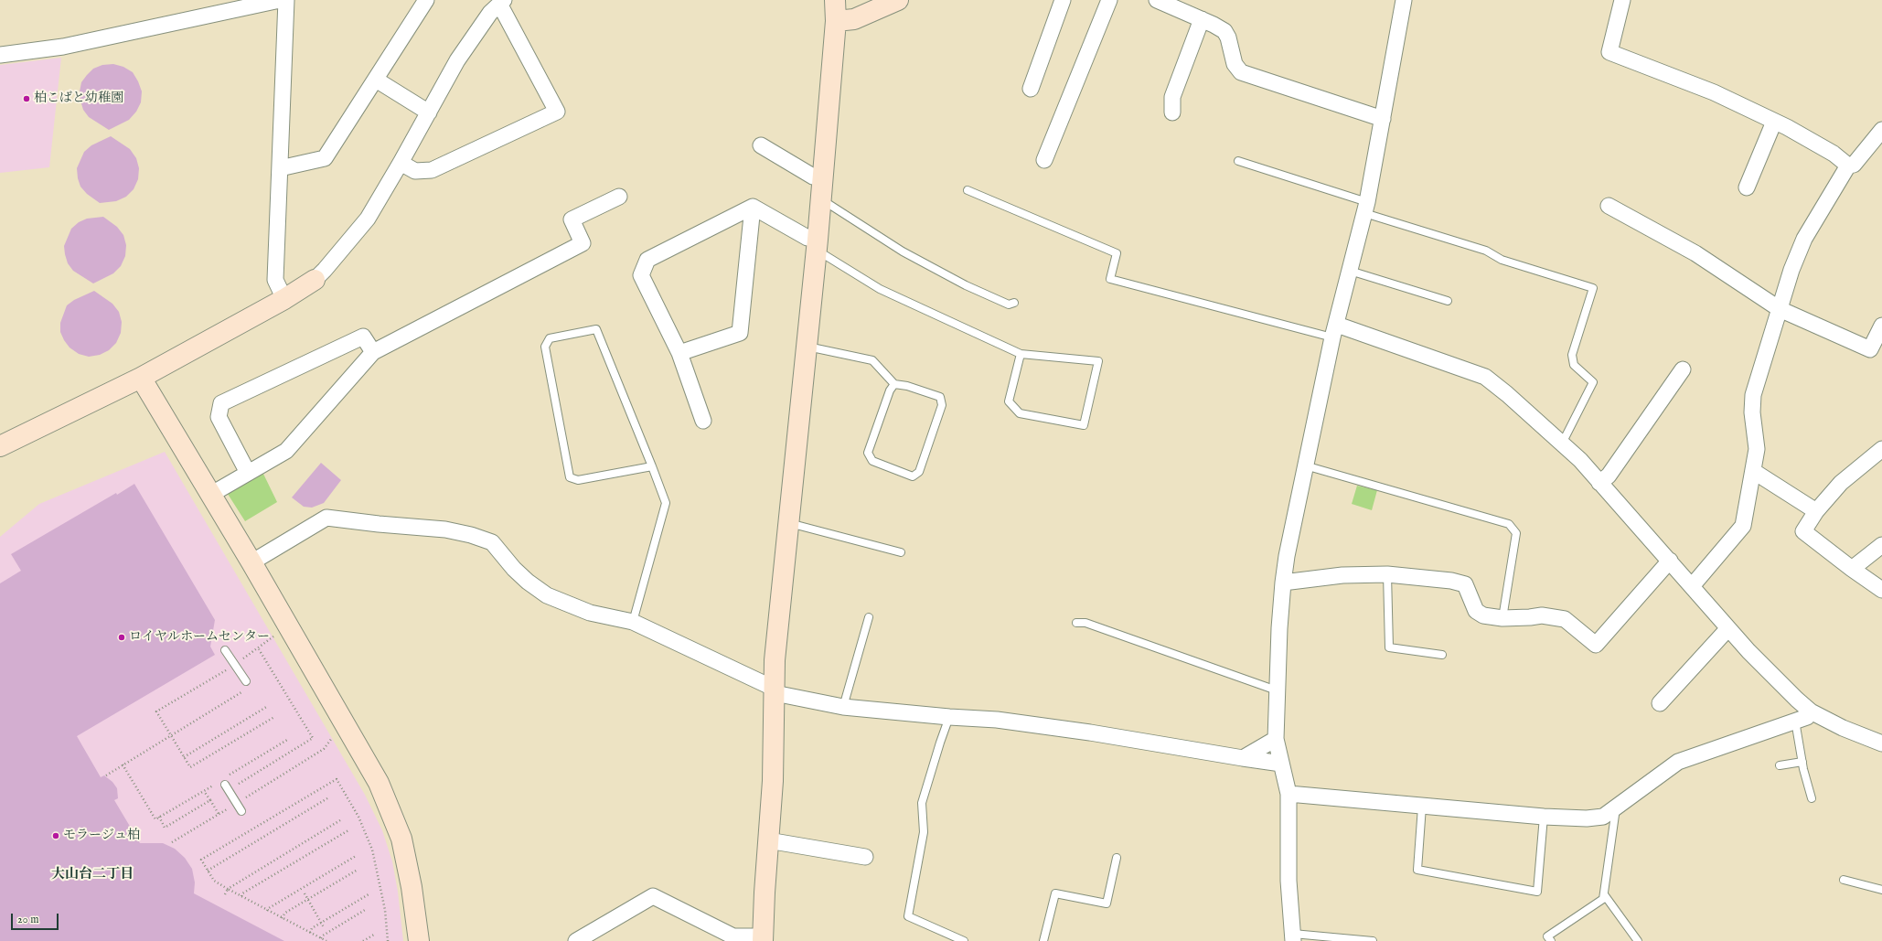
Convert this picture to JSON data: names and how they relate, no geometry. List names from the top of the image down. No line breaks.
{"districts":["大山台二丁目"],"places":["柏こばと幼稚園","ロイヤルホームセンター","モラージュ柏"],"scale_bar":"20 m"}
